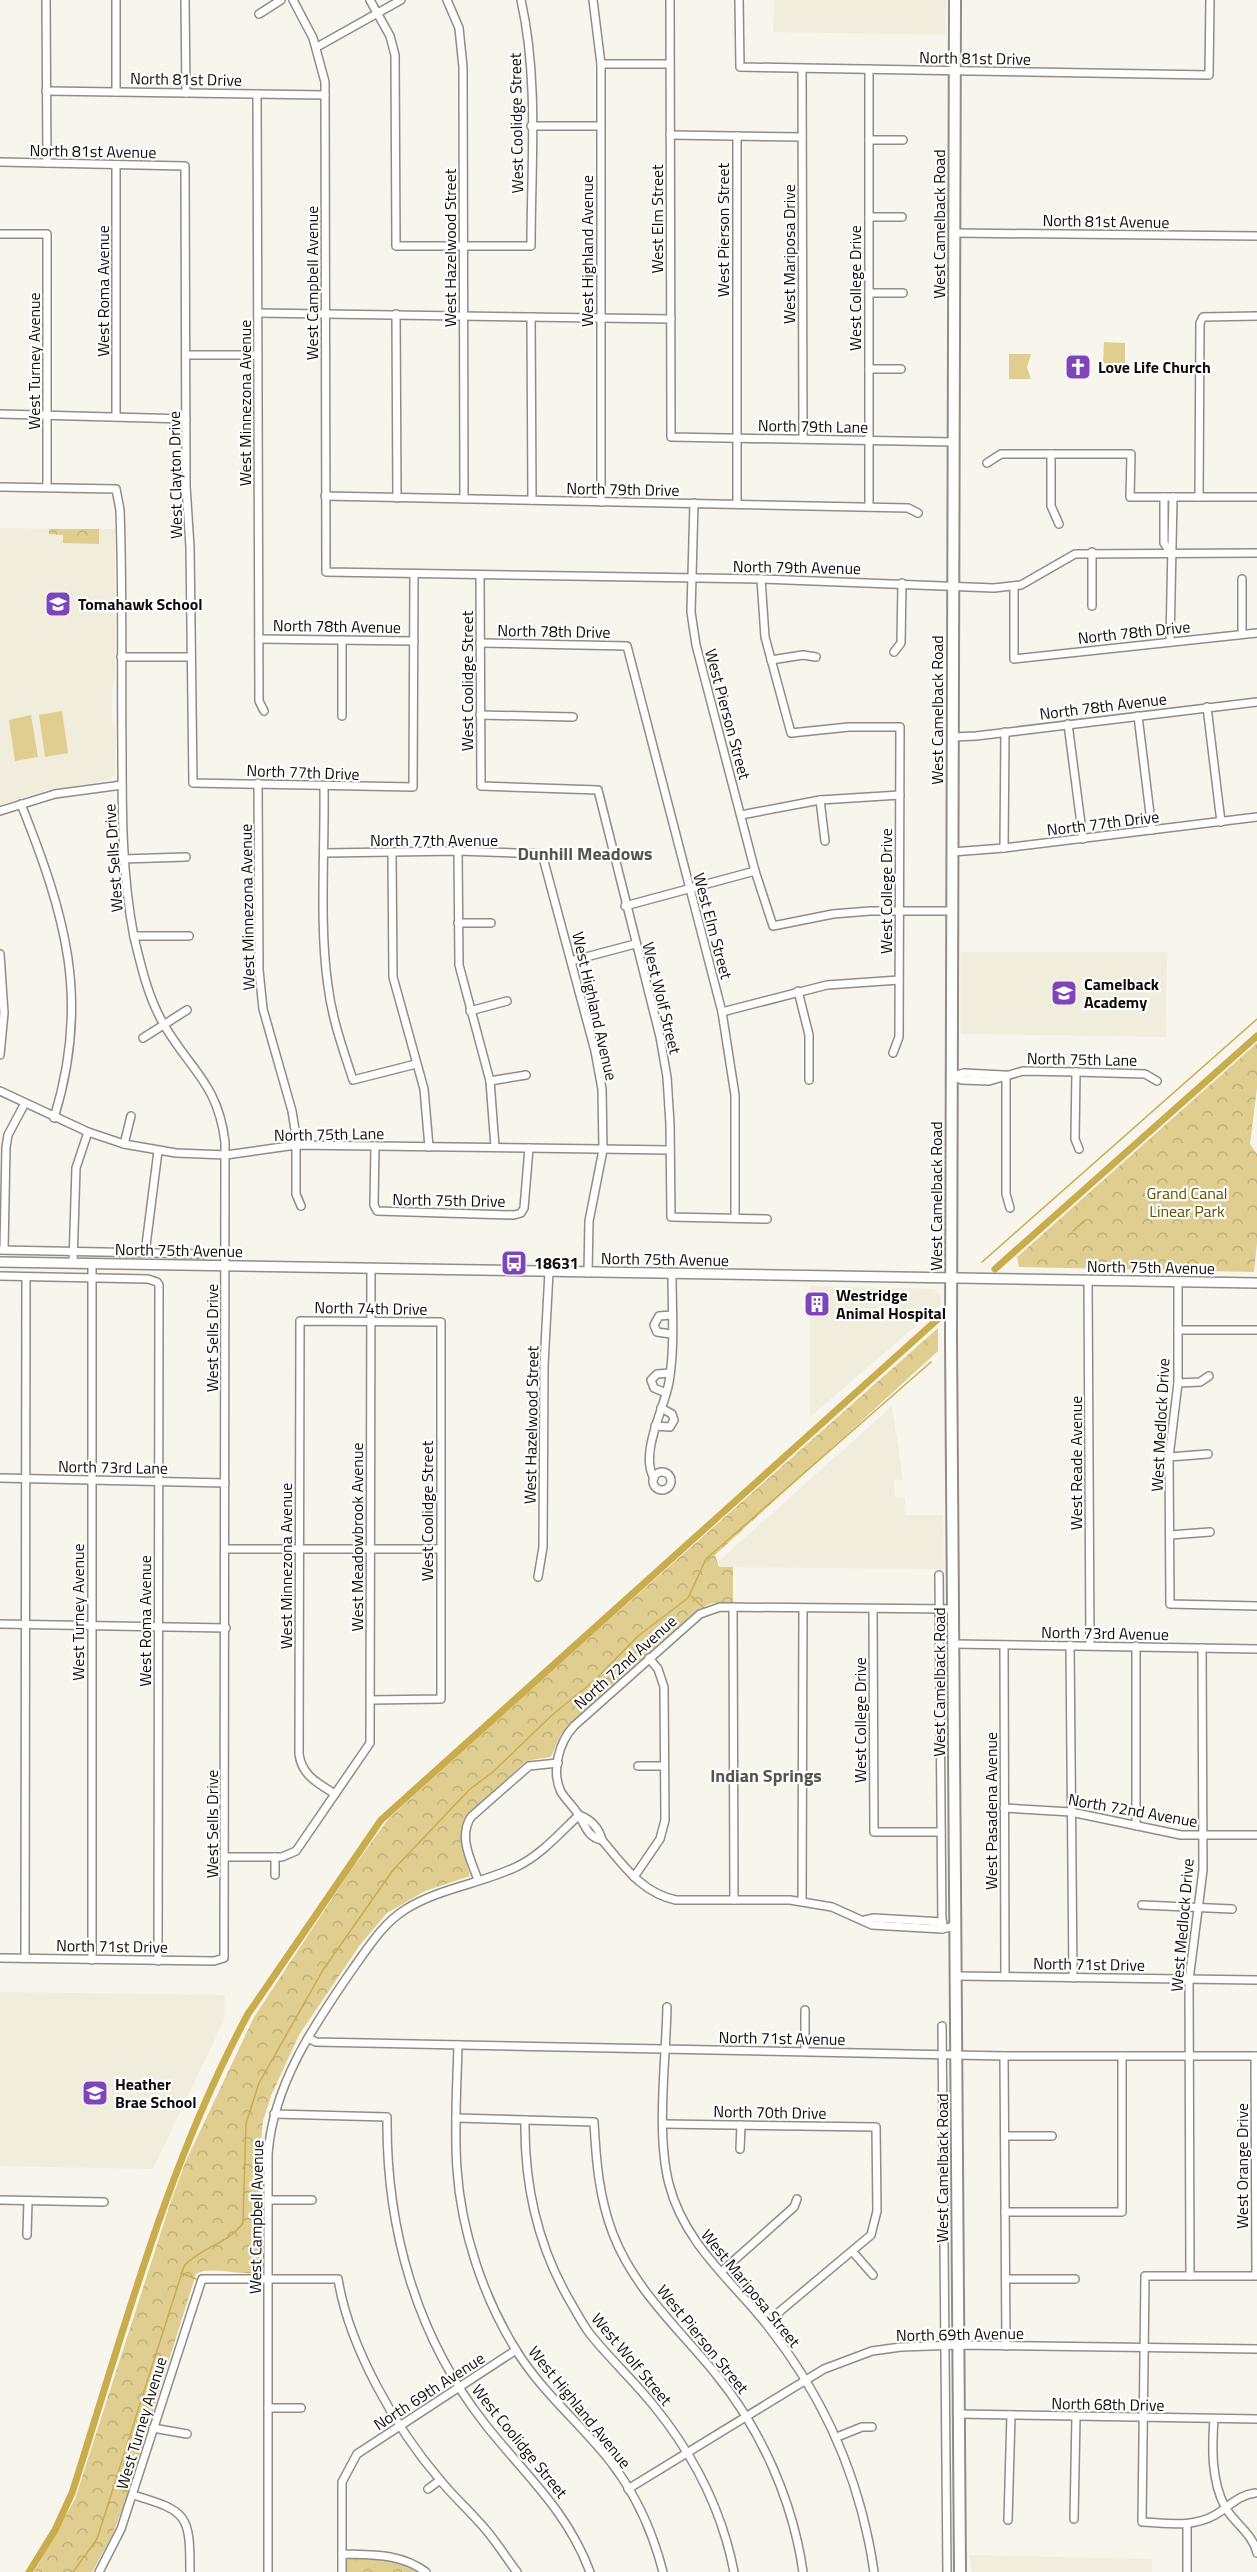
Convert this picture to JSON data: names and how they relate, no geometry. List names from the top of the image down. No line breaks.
{"streets":{"main road":["West Camelback Road","North 75th Avenue"],"street":["North 81st Drive","West Coolidge Street","North 81st Avenue","West Elm Street","West Pierson Street","West Hazelwood Street","West Highland Avenue","West Mariposa Drive","West Campbell Avenue","West College Drive","West Roma Avenue","West Turney Avenue","West Minnezona Avenue","North 79th Lane","West Clayton Drive","North 79th Drive","North 79th Avenue","North 78th Avenue","North 78th Drive","North 77th Drive","North 77th Avenue","West Sells Drive","West Wolf Street","North 75th Lane","North 75th Drive","North 74th Drive","West Medlock Drive","West Reade Avenue","North 73rd Lane","West Meadowbrook Avenue","North 73rd Avenue","North 72nd Avenue","West Pasadena Avenue","North 71st Drive","North 71st Avenue","North 70th Drive","West Orange Drive","West Mariposa Street","North 69th Avenue","North 68th Drive"]},"crossings":[["North 81st Drive","West Camelback Road"],["North 81st Drive","West Mariposa Drive"],["North 81st Drive","West Campbell Avenue"],["North 81st Drive","West College Drive"],["North 81st Drive","West Minnezona Avenue"],["West Coolidge Street","West Hazelwood Street"],["West Coolidge Street","West Campbell Avenue"],["West Coolidge Street","North 79th Avenue"],["West Coolidge Street","North 78th Drive"],["West Coolidge Street","West Wolf Street"],["West Coolidge Street","North 74th Drive"],["West Coolidge Street","West Meadowbrook Avenue"],["West Coolidge Street","North 69th Avenue"],["North 81st Avenue","West Camelback Road"],["North 81st Avenue","West Roma Avenue"],["North 81st Avenue","West Clayton Drive"],["West Elm Street","North 79th Lane"],["West Elm Street","North 78th Drive"],["West Elm Street","West Wolf Street"],["West Camelback Road","West College Drive"],["West Camelback Road","North 79th Lane"],["West Camelback Road","North 79th Avenue"],["West Camelback Road","North 78th Avenue"],["West Camelback Road","North 77th Drive"],["West Camelback Road","North 75th Lane"],["West Camelback Road","North 75th Avenue"],["West Camelback Road","North 73rd Avenue"],["West Camelback Road","North 71st Drive"],["West Camelback Road","North 71st Avenue"],["West Camelback Road","North 69th Avenue"],["West Camelback Road","North 68th Drive"],["West Pierson Street","West College Drive"],["West Pierson Street","North 79th Lane"],["West Pierson Street","North 79th Drive"],["West Pierson Street","North 79th Avenue"],["West Pierson Street","West Wolf Street"],["West Pierson Street","North 69th Avenue"],["West Hazelwood Street","North 79th Drive"],["West Hazelwood Street","North 75th Avenue"],["West Highland Avenue","North 79th Drive"],["West Highland Avenue","North 77th Avenue"],["West Highland Avenue","North 75th Lane"],["West Highland Avenue","North 75th Avenue"],["West Highland Avenue","North 71st Avenue"],["West Highland Avenue","North 69th Avenue"],["West Mariposa Drive","North 79th Lane"],["West Campbell Avenue","West Turney Avenue"],["West Campbell Avenue","North 79th Drive"],["West Campbell Avenue","North 79th Avenue"],["West Campbell Avenue","North 71st Avenue"],["West College Drive","North 79th Lane"],["West College Drive","North 79th Drive"],["West Roma Avenue","North 75th Avenue"],["West Roma Avenue","North 73rd Lane"],["West Roma Avenue","North 71st Drive"],["West Turney Avenue","West Sells Drive"],["West Turney Avenue","North 75th Avenue"],["West Turney Avenue","North 73rd Lane"],["West Turney Avenue","North 71st Drive"],["West Minnezona Avenue","North 78th Avenue"],["West Minnezona Avenue","North 77th Drive"],["West Minnezona Avenue","North 75th Lane"],["West Minnezona Avenue","North 74th Drive"],["West Minnezona Avenue","West Meadowbrook Avenue"],["West Clayton Drive","North 77th Drive"],["North 79th Avenue","North 78th Drive"],["North 78th Avenue","North 77th Drive"],["West Sells Drive","North 75th Lane"],["West Sells Drive","North 75th Avenue"],["West Sells Drive","North 73rd Lane"],["West Sells Drive","North 71st Drive"],["West Wolf Street","North 75th Lane"],["West Wolf Street","North 69th Avenue"],["North 75th Lane","North 75th Drive"],["North 75th Avenue","West Medlock Drive"],["North 75th Avenue","West Reade Avenue"],["North 75th Avenue","West Meadowbrook Avenue"],["North 74th Drive","West Meadowbrook Avenue"],["West Medlock Drive","North 73rd Avenue"],["West Medlock Drive","North 72nd Avenue"],["West Medlock Drive","North 71st Drive"],["West Medlock Drive","North 71st Avenue"],["West Reade Avenue","North 73rd Avenue"],["North 73rd Avenue","West Pasadena Avenue"],["North 72nd Avenue","West Pasadena Avenue"],["West Pasadena Avenue","North 71st Drive"],["North 71st Avenue","West Orange Drive"],["North 71st Avenue","West Mariposa Street"],["North 70th Drive","West Mariposa Street"],["West Mariposa Street","North 69th Avenue"]],"districts":["Dunhill Meadows","Indian Springs"],"parks":["Grand Canal Linear Park"],"places":{"church":["Love Life Church"],"school or university":["Tomahawk School","Camelback Academy","Heather Brae School"],"bus stop":["18631"],"building":["Westridge Animal Hospital"]}}
